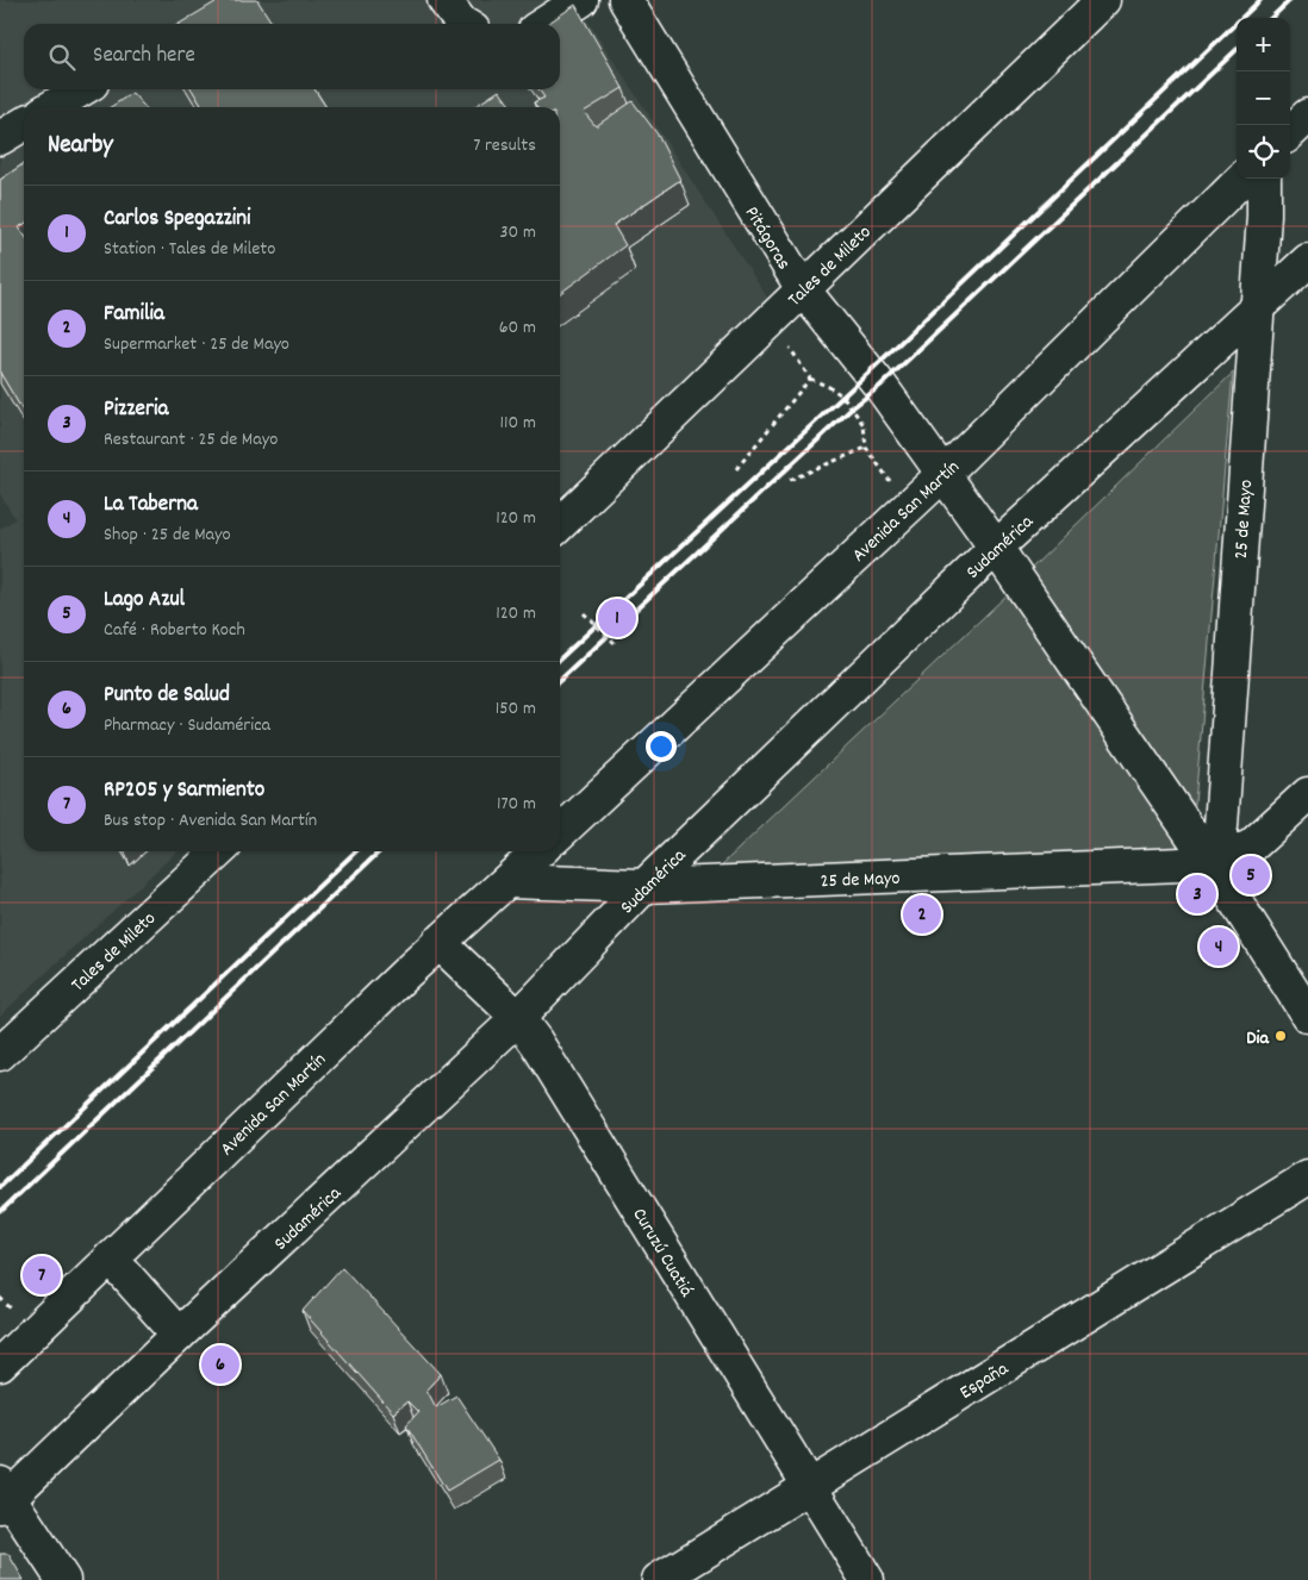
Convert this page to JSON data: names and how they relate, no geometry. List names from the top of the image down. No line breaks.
{"streets":{"street":["Pitágoras","Tales de Mileto","Avenida San Martín","25 de Mayo","Sudamérica","Curuzú Cuatiá","España"]},"crossings":[["Pitágoras","Tales de Mileto"],["Pitágoras","Avenida San Martín"],["Pitágoras","25 de Mayo"],["Pitágoras","Sudamérica"],["Avenida San Martín","25 de Mayo"],["Avenida San Martín","Curuzú Cuatiá"],["25 de Mayo","Sudamérica"],["Sudamérica","Curuzú Cuatiá"],["Curuzú Cuatiá","España"]],"places":["Dia"],"page":{"map_buttons":["+","−"],"search":"Search here","heading":["Nearby","7 results"],"list":[{"mark":"1","name":"Carlos Spegazzini","note":"Station · Tales de Mileto","value":"30 m"},{"mark":"2","name":"Familia","note":"Supermarket · 25 de Mayo","value":"60 m"},{"mark":"3","name":"Pizzeria","note":"Restaurant · 25 de Mayo","value":"110 m"},{"mark":"4","name":"La Taberna","note":"Shop · 25 de Mayo","value":"120 m"},{"mark":"5","name":"Lago Azul","note":"Café · Roberto Koch","value":"120 m"},{"mark":"6","name":"Punto de Salud","note":"Pharmacy · Sudamérica","value":"150 m"},{"mark":"7","name":"RP205 y Sarmiento","note":"Bus stop · Avenida San Martín","value":"170 m"}],"pins":["1","5","3","2","4","7","6"]}}
